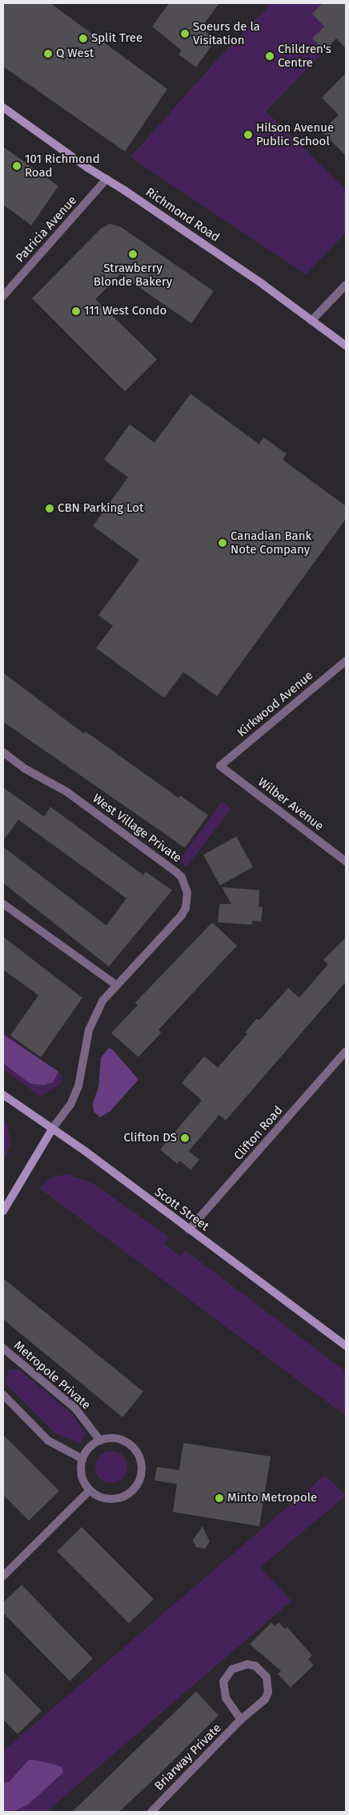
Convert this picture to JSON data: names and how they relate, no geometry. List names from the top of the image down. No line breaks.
{"streets":{"main road":["Richmond Road","Scott Street"],"street":["Patricia Avenue","Kirkwood Avenue","Wilber Avenue","West Village Private","Clifton Road","Metropole Private","Briarway Private"]},"crossings":[["Richmond Road","Patricia Avenue"],["Kirkwood Avenue","Wilber Avenue"],["West Village Private","Scott Street"],["Clifton Road","Scott Street"]],"places":["Soeurs de la Visitation","Split Tree","Q West","Children's Centre","Hilson Avenue Public School","101 Richmond Road","Strawberry Blonde Bakery","111 West Condo","CBN Parking Lot","Canadian Bank Note Company","Clifton DS","Minto Metropole"]}
